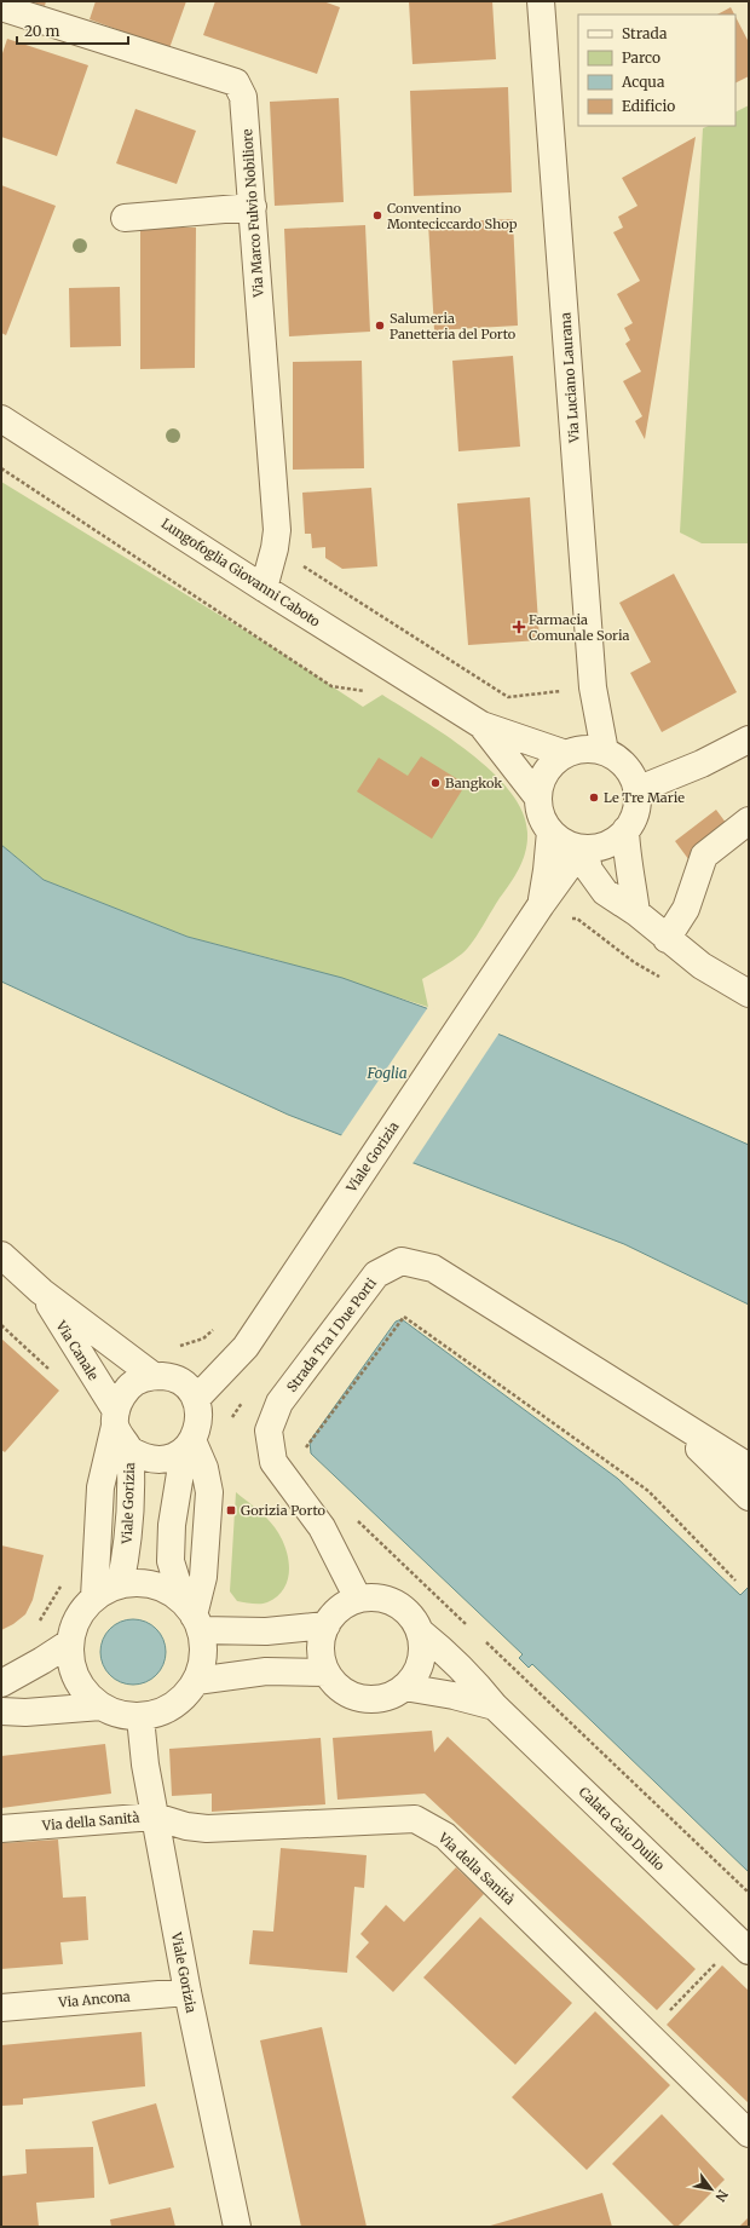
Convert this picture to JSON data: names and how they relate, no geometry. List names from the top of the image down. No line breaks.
{"streets":{"street":["Via Marco Fulvio Nobiliore","Via Luciano Laurana","Lungofoglia Giovanni Caboto","Viale Gorizia","Strada Tra I Due Porti","Via Canale","Via della Sanità","Calata Caio Duilio","Via Ancona"]},"crossings":[["Via Marco Fulvio Nobiliore","Lungofoglia Giovanni Caboto"],["Via Luciano Laurana","Lungofoglia Giovanni Caboto"],["Via Luciano Laurana","Viale Gorizia"],["Lungofoglia Giovanni Caboto","Viale Gorizia"],["Viale Gorizia","Via Canale"],["Viale Gorizia","Via della Sanità"],["Viale Gorizia","Via Ancona"],["Strada Tra I Due Porti","Calata Caio Duilio"]],"water":["Foglia"],"places":{"other":["Conventino Monteciccardo Shop","Salumeria Panetteria del Porto","Bangkok","Le Tre Marie"],"health":["Farmacia Comunale Soria"],"transit":["Gorizia Porto"]},"legend":["Strada","Parco","Acqua","Edificio"],"scale_bar":"20 m","north":"bottom right"}
